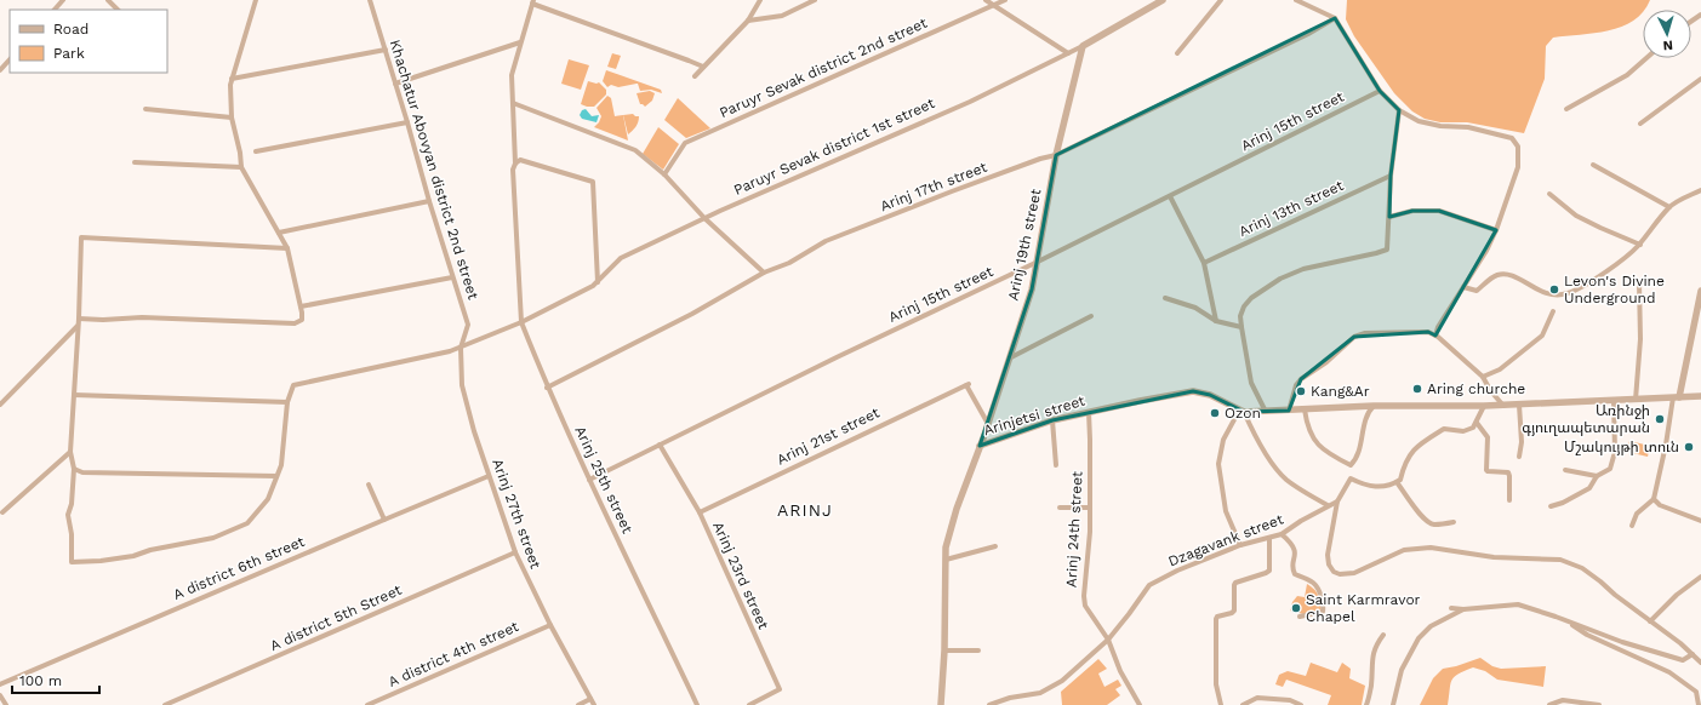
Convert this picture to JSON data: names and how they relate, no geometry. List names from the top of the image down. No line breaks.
{"streets":{"street":["Paruyr Sevak district 2nd street","Arinj 15th street","Paruyr Sevak district 1st street","Khachatur Abovyan district 2nd street","Arinj 17th street","Arinj 13th street","Arinj 19th street","Arinjetsi street","Arinj 21st street","Arinj 25th street","Arinj 27th street","Arinj 24th street","Dzagavank street","A district 6th street","Arinj 23rd street","A district 5th Street","A district 4th street"]},"crossings":[["Arinj 15th street","Arinj 19th street"],["Arinj 15th street","Arinj 25th street"],["Arinj 15th street","Arinj 23rd street"],["Paruyr Sevak district 1st street","Arinj 19th street"],["Paruyr Sevak district 1st street","Arinj 25th street"],["Khachatur Abovyan district 2nd street","Arinj 27th street"],["Arinj 17th street","Arinj 19th street"],["Arinj 17th street","Arinj 25th street"],["Arinj 19th street","Arinjetsi street"],["Arinj 19th street","Arinj 21st street"],["Arinjetsi street","Arinj 24th street"],["Arinj 21st street","Arinj 23rd street"],["Arinj 27th street","A district 6th street"],["Arinj 27th street","A district 5th Street"],["Arinj 27th street","A district 4th street"],["Arinj 24th street","Dzagavank street"]],"districts":["ARINJ"],"places":["Levon's Divine Underground","Aring churche","Kang&Ar","Ozon","Առինջի գյուղապետարան","Մշակույթի տուն","Saint Karmravor Chapel"],"legend":["Road","Park"],"scale_bar":"100 m","north":"bottom"}
